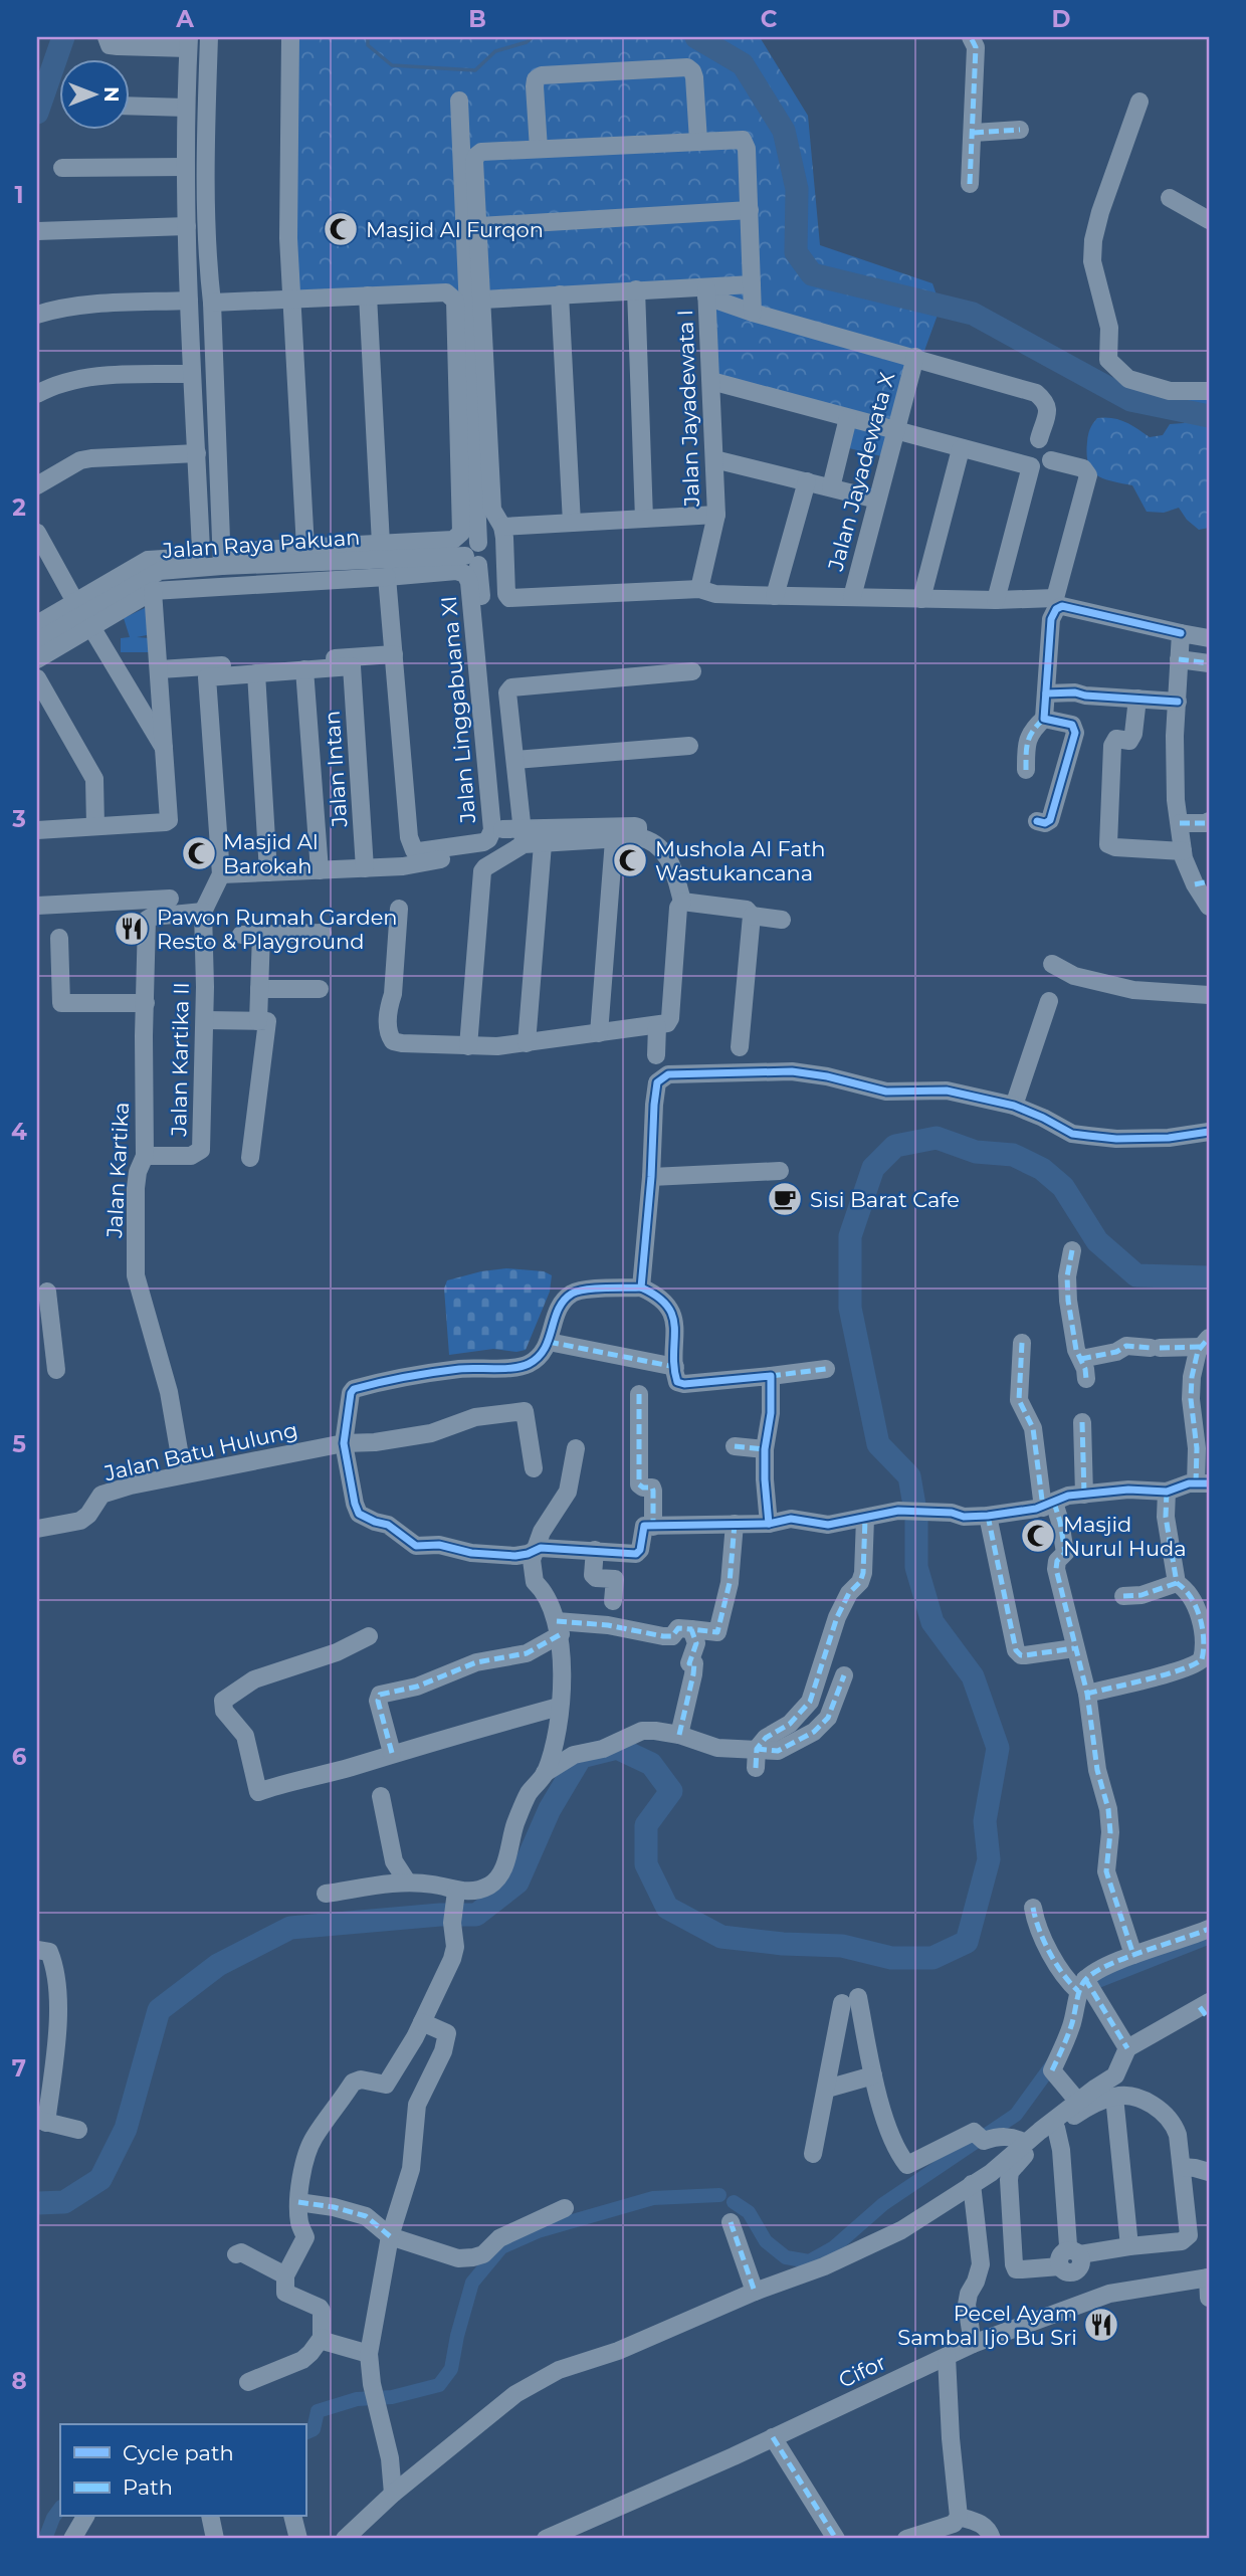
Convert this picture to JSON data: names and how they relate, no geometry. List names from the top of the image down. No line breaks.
{"streets":{"street":["Jalan Jayadewata I","Jalan Jayadewata X","Jalan Raya Pakuan","Jalan Linggabuana XI","Jalan Intan","Jalan Kartika II","Jalan Kartika","Jalan Batu Hulung","Cifor"]},"crossings":[["Jalan Kartika II","Jalan Kartika"],["Jalan Kartika","Jalan Batu Hulung"]],"places":{"mosque":["Masjid Al Furqon","Masjid Al Barokah","Mushola Al Fath Wastukancana","Masjid Nurul Huda"],"restaurant":["Pawon Rumah Garden Resto & Playground","Pecel Ayam Sambal Ijo Bu Sri"],"cafe":["Sisi Barat Cafe"]},"legend":["Cycle path","Path"],"north":"right","grid":{"columns":["A","B","C","D"],"rows":["1","2","3","4","5","6","7","8"]}}
